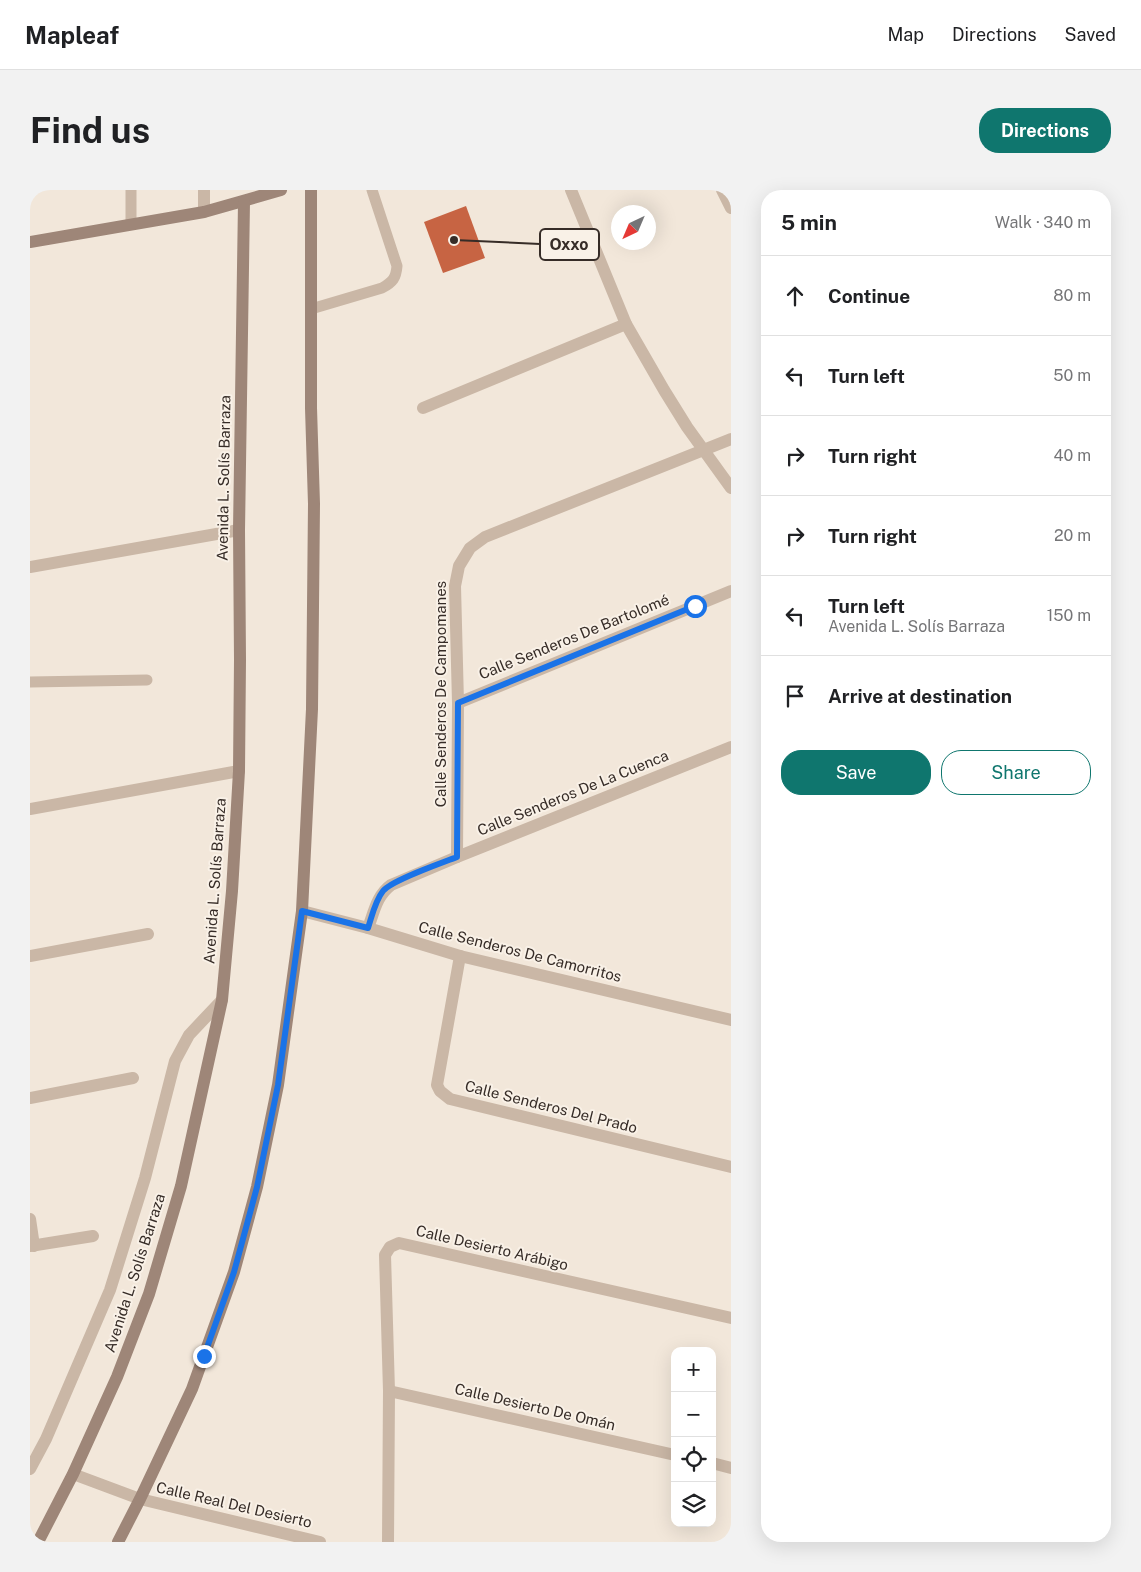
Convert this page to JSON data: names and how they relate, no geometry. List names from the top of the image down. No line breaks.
{"streets":{"main road":["Avenida L. Solís Barraza"],"street":["Calle Senderos De Bartolomé","Calle Senderos De Campomanes","Calle Senderos De La Cuenca","Calle Senderos De Camorritos","Calle Senderos Del Prado","Calle Desierto Arábigo","Calle Desierto De Omán","Calle Real Del Desierto"]},"crossings":[["Avenida L. Solís Barraza","Calle Real Del Desierto"],["Calle Senderos De Bartolomé","Calle Senderos De Campomanes"],["Calle Senderos De Campomanes","Calle Senderos De La Cuenca"],["Calle Senderos De La Cuenca","Calle Senderos De Camorritos"],["Calle Senderos De Camorritos","Calle Senderos Del Prado"],["Calle Desierto Arábigo","Calle Desierto De Omán"]],"places":["Oxxo"],"north":"bottom left","page":{"header":"Mapleaf","nav":["Map","Directions","Saved"],"buttons":["Directions",["Save","Share"]],"title":"Find us","heading":["5 min","Walk · 340 m"],"list":[["Continue","80 m"],["Turn left","50 m"],["Turn right","40 m"],["Turn right","20 m"],["Turn left","Avenida L. Solís Barraza","150 m"],"Arrive at destination"],"map_buttons":["+","−"]}}
